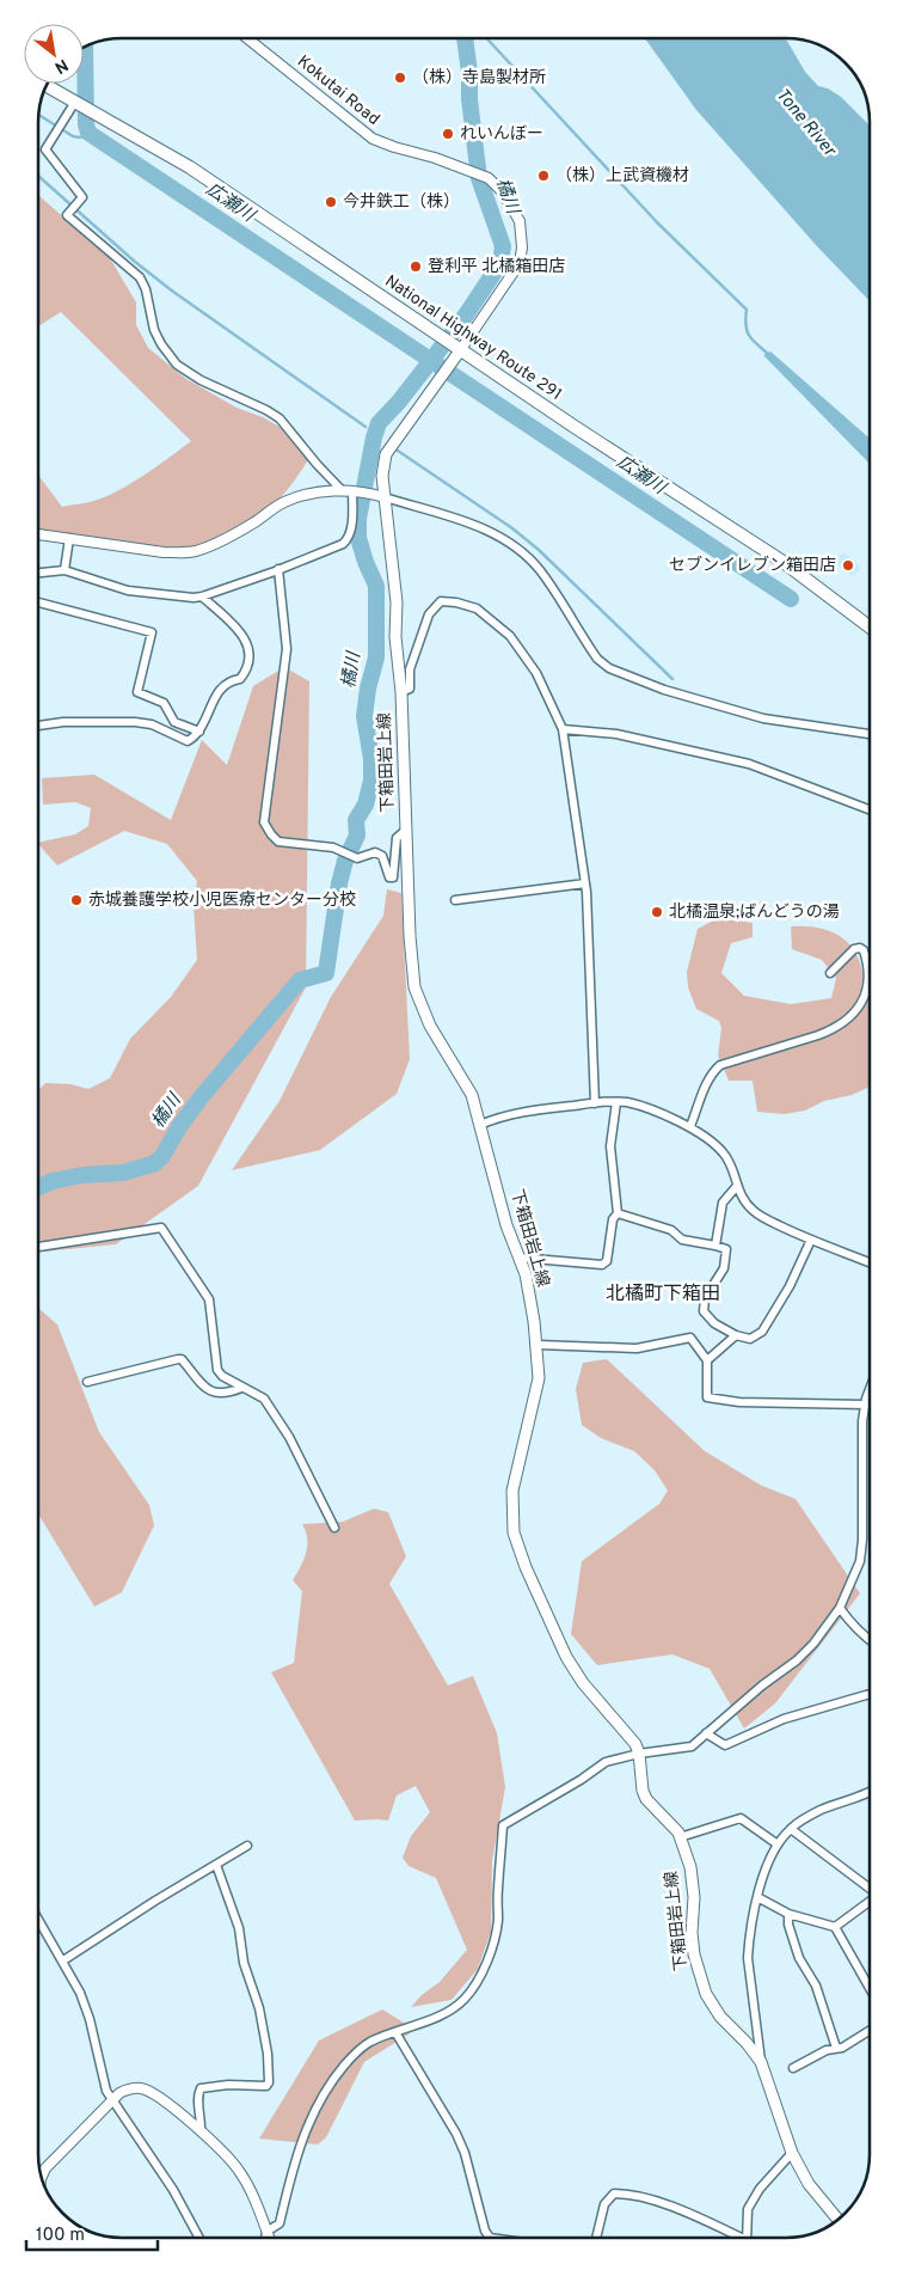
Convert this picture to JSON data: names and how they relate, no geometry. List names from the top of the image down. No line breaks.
{"streets":{"highway":["National Highway Route 291"],"main road":["下箱田岩上線"],"street":["Kokutai Road"]},"crossings":[["Kokutai Road","National Highway Route 291"],["Kokutai Road","下箱田岩上線"],["National Highway Route 291","下箱田岩上線"]],"districts":["北橘町下箱田"],"water":["Tone River","橘川","広瀬川"],"places":["（株）寺島製材所","れいんぼー","（株）上武資機材","今井鉄工（株）","登利平 北橘箱田店","セブンイレブン箱田店","赤城養護学校小児医療センター分校","北橘温泉;ばんどうの湯"],"scale_bar":"100 m","north":"bottom right"}
